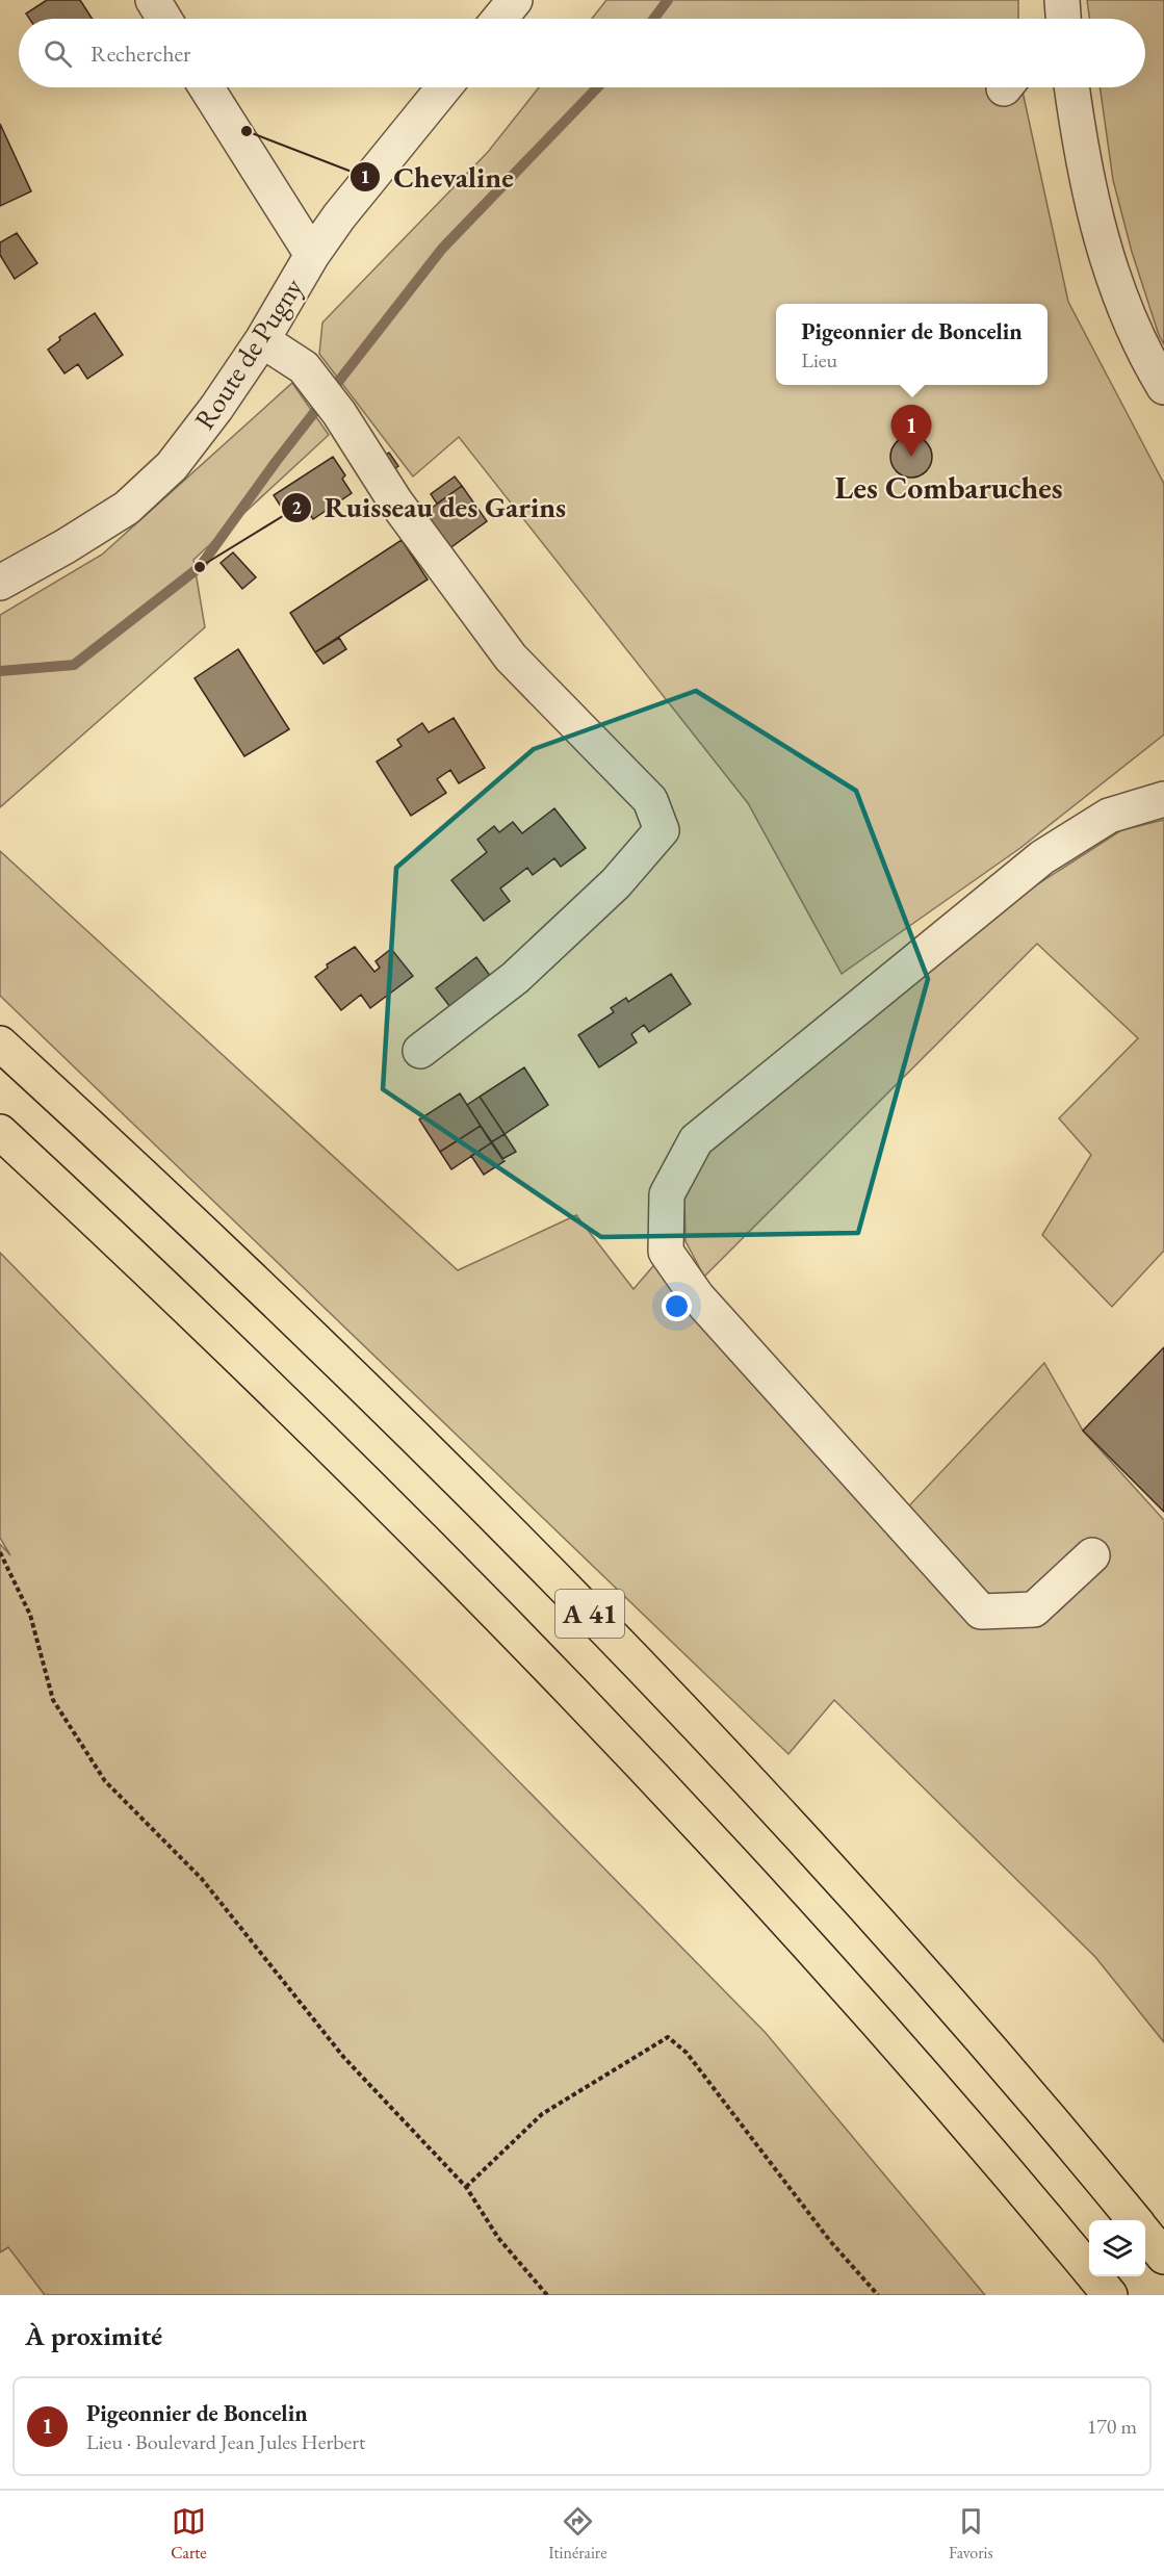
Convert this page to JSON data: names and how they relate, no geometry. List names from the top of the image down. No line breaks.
{"streets":{"highway":["A 41"],"street":["Route de Pugny"]},"districts":["Les Combaruches"],"places":["Chevaline","Ruisseau des Garins"],"page":{"search":"Rechercher","popup":["Pigeonnier de Boncelin","Lieu"],"pins":"1","heading":"À proximité","list":[{"mark":"1","name":"Pigeonnier de Boncelin","note":"Lieu · Boulevard Jean Jules Herbert","value":"170 m"}],"nav":["Carte","Itinéraire","Favoris"]}}
